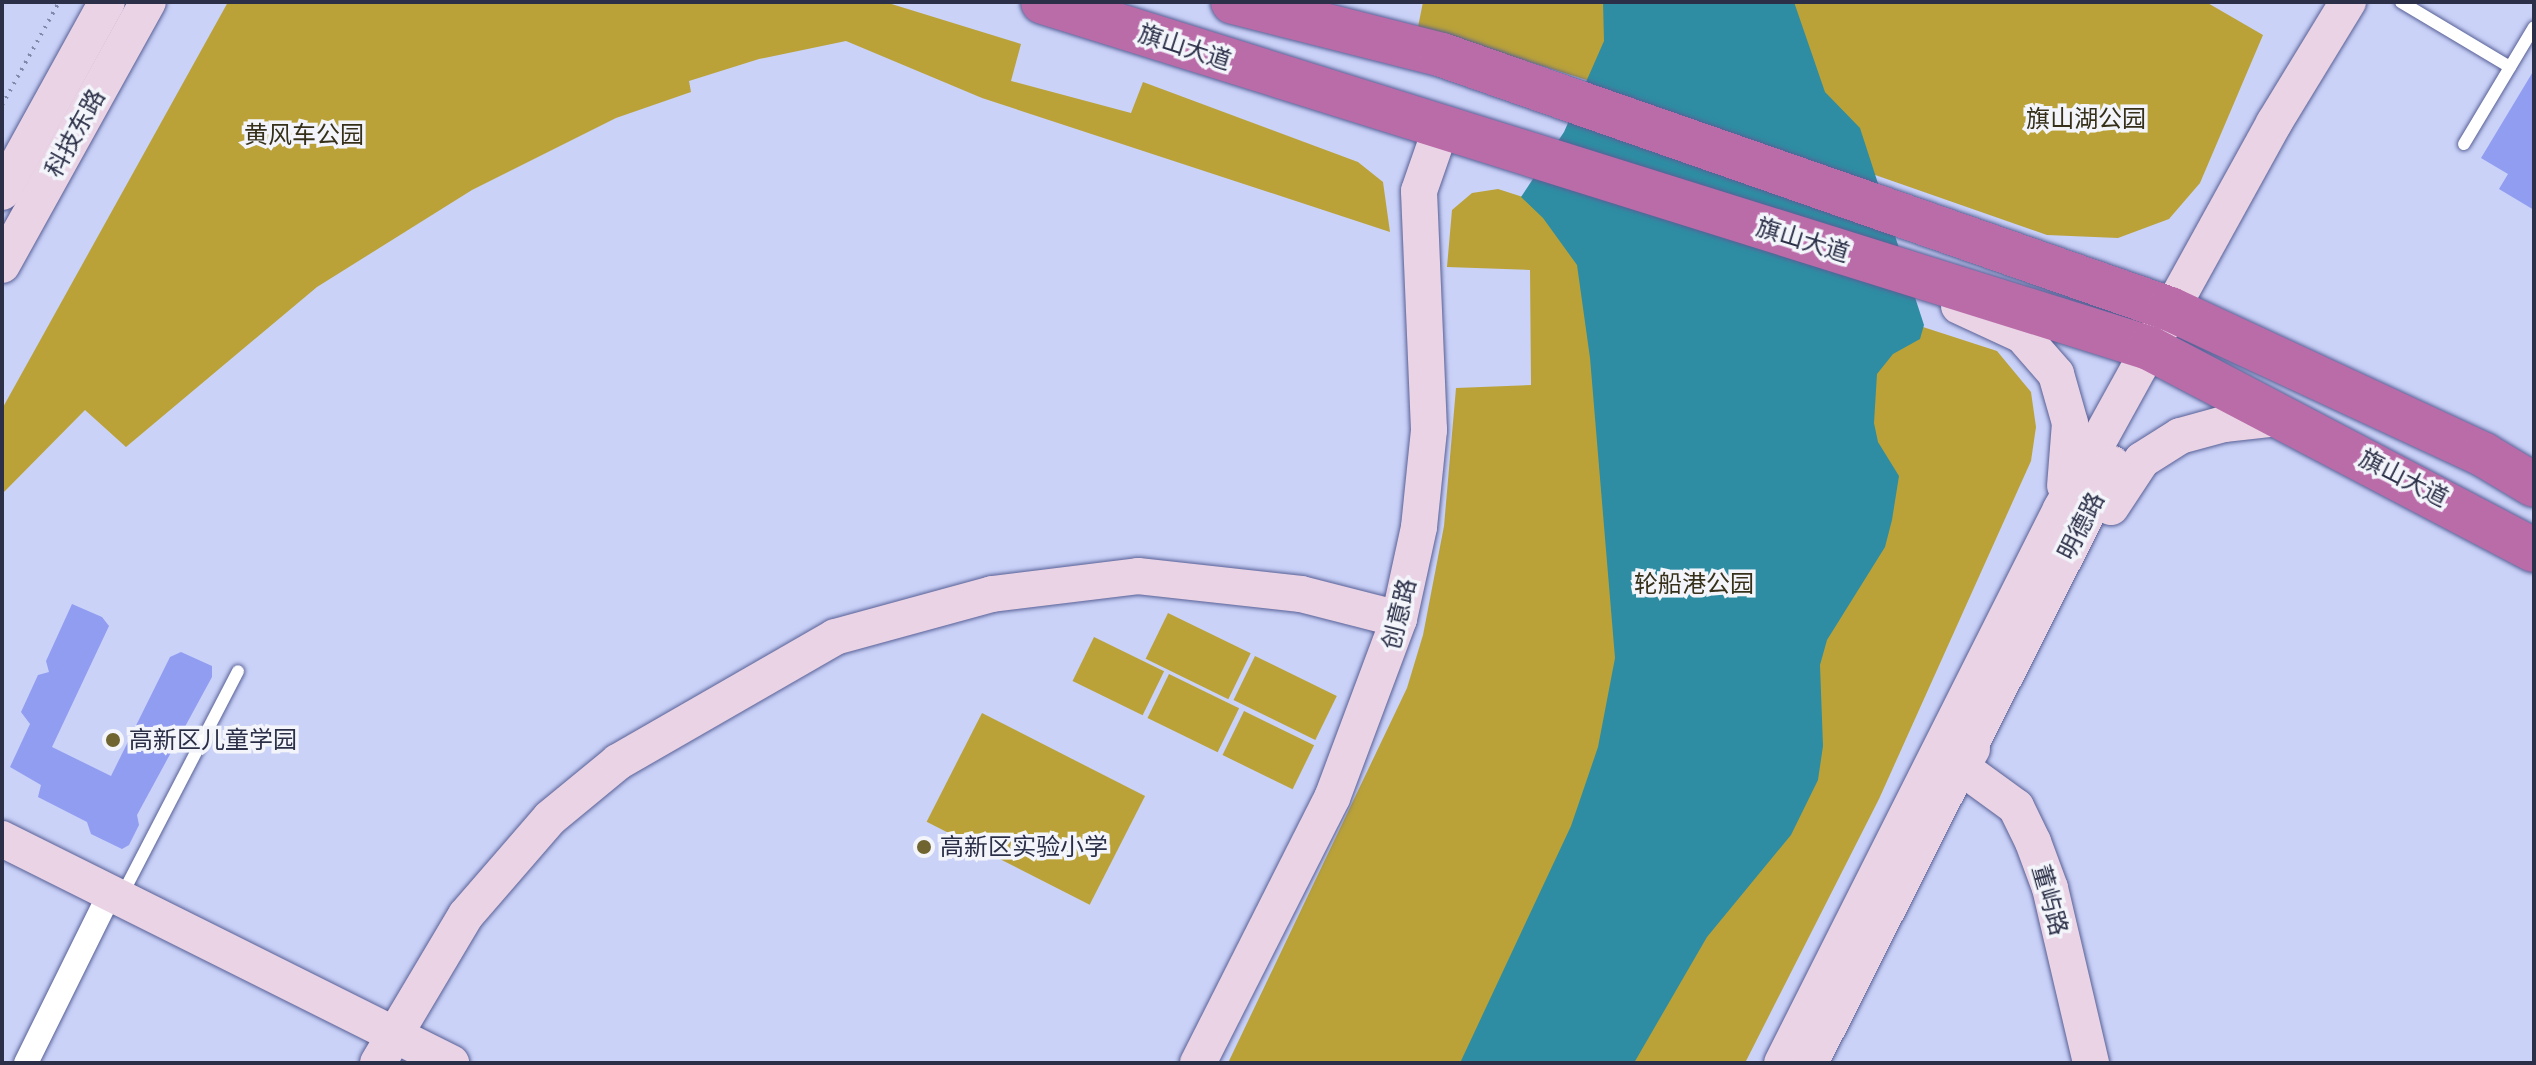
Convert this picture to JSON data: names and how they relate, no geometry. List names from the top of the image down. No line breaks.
{"streets":{"highway":["旗山大道"],"street":["科技东路","明德路","创意路","董屿路"]},"crossings":[["旗山大道","明德路"],["旗山大道","创意路"],["明德路","董屿路"]],"parks":["旗山湖公园","黄风车公园","轮船港公园"],"places":["高新区儿童学园","高新区实验小学"]}
